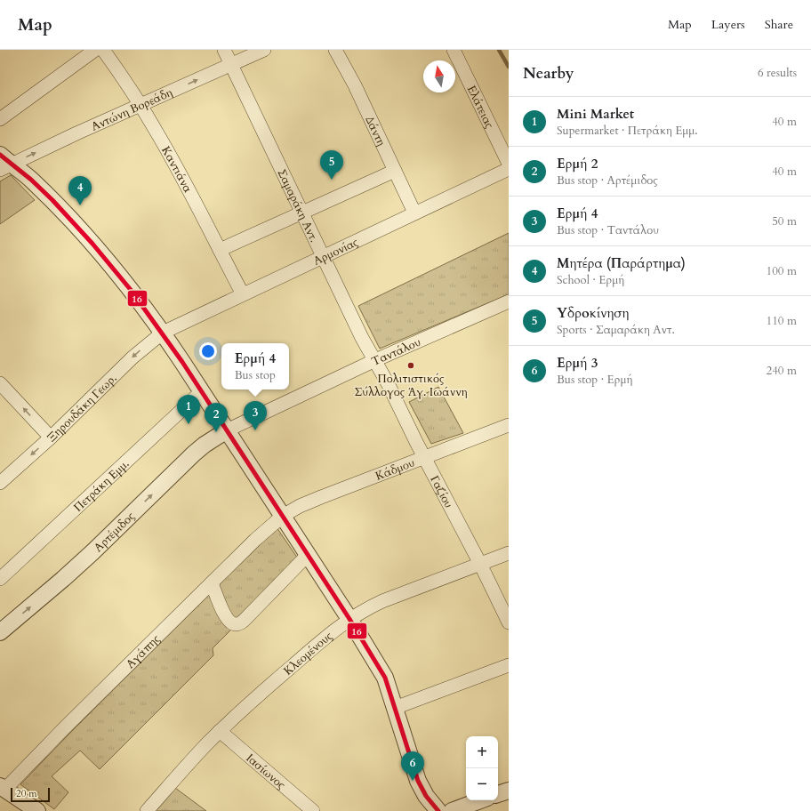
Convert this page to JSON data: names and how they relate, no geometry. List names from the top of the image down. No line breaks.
{"streets":{"street":["Ελάτειας","Αντώνη Βορεάδη","Δάντη","Καντιάνα","Σαμαράκη Αντ.","Αρμονίας","Ταντάλου","Ξηρουδάκη Γεωρ.","Κάδμου","Πετράκη Εμμ.","Γαζίου","Αρτέμιδος","Αγάπης","Κλεομένους","Ιασίωνος"]},"crossings":[["Αντώνη Βορεάδη","Καντιάνα"],["Αντώνη Βορεάδη","Σαμαράκη Αντ."],["Δάντη","Αρμονίας"],["Καντιάνα","Αρμονίας"],["Σαμαράκη Αντ.","Αρμονίας"],["Σαμαράκη Αντ.","Ταντάλου"],["Σαμαράκη Αντ.","Γαζίου"],["Αρμονίας","Ξηρουδάκη Γεωρ."],["Ταντάλου","Γαζίου"],["Ταντάλου","Αρτέμιδος"],["Κάδμου","Γαζίου"],["Κάδμου","Αγάπης"],["Γαζίου","Κλεομένους"],["Κλεομένους","Ιασίωνος"]],"one_way":["Ξηρουδάκη Γεωρ.","Αρτέμιδος"],"places":["Πολιτιστικός Σύλλογος Άγ. Ιωάννη"],"lines":["transit line 16"],"scale_bar":"20 m","north":"top","page":{"header":"Map","nav":["Map","Layers","Share"],"heading":["Nearby","6 results"],"list":[{"mark":"1","name":"Mini Market","note":"Supermarket · Πετράκη Εμμ.","value":"40 m"},{"mark":"2","name":"Ερμή 2","note":"Bus stop · Αρτέμιδος","value":"40 m"},{"mark":"3","name":"Ερμή 4","note":"Bus stop · Ταντάλου","value":"50 m"},{"mark":"4","name":"Μητέρα (Παράρτημα)","note":"School · Ερμή","value":"100 m"},{"mark":"5","name":"Υδροκίνηση","note":"Sports · Σαμαράκη Αντ.","value":"110 m"},{"mark":"6","name":"Ερμή 3","note":"Bus stop · Ερμή","value":"240 m"}],"pins":["5","4","1","3","2","6"],"popup":["Ερμή 4","Bus stop"],"map_buttons":["+","−"],"scale":"20 m"}}
